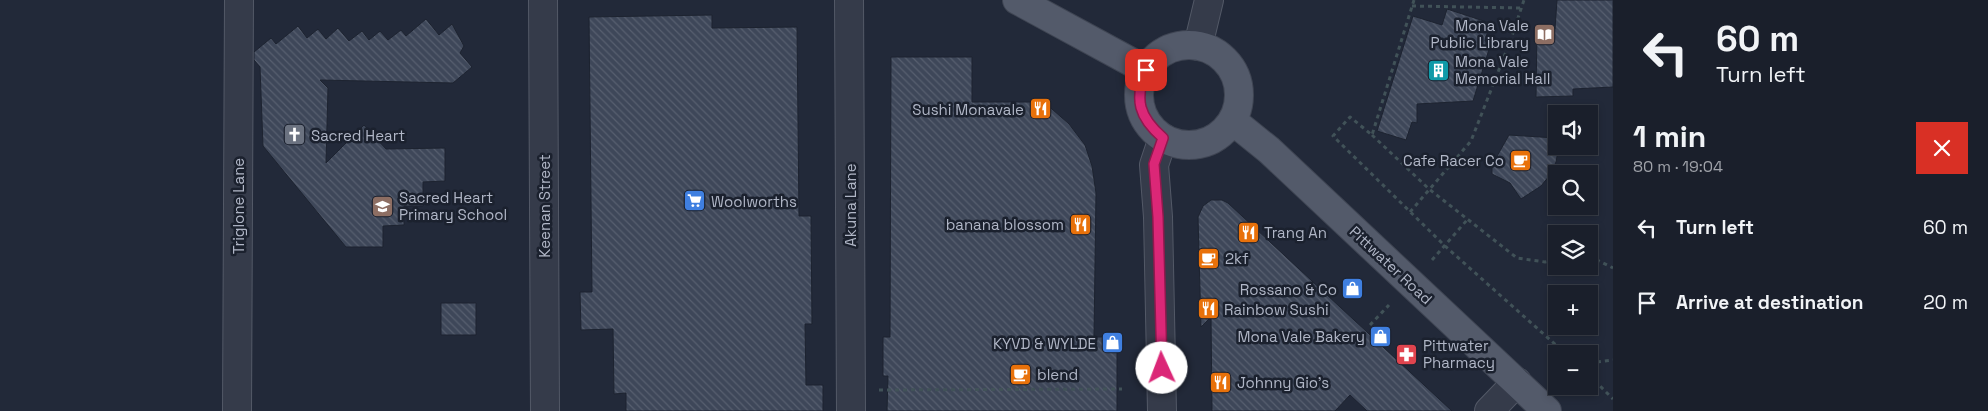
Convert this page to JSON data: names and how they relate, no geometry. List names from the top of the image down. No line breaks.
{"streets":{"main road":["Pittwater Road"],"street":["Akuna Lane","Triglone Lane","Keenan Street"]},"places":{"library":["Mona Vale Public Library"],"building":["Mona Vale Memorial Hall"],"restaurant":["Sushi Monavale","banana blossom","Trang An","Rainbow Sushi","Johnny Gio's"],"church":["Sacred Heart"],"cafe":["Cafe Racer Co","2kf","blend"],"supermarket":["Woolworths"],"school or university":["Sacred Heart Primary School"],"shop":["Rossano & Co","Mona Vale Bakery","KYVD & WYLDE"],"pharmacy":["Pittwater Pharmacy"]},"page":{"turn":["60 m","Turn left"],"map_buttons":["+","−"],"heading":["1 min","80 m · 19:04"],"list":[{"name":"Turn left","value":"60 m"},{"name":"Arrive at destination","value":"20 m"}]}}
